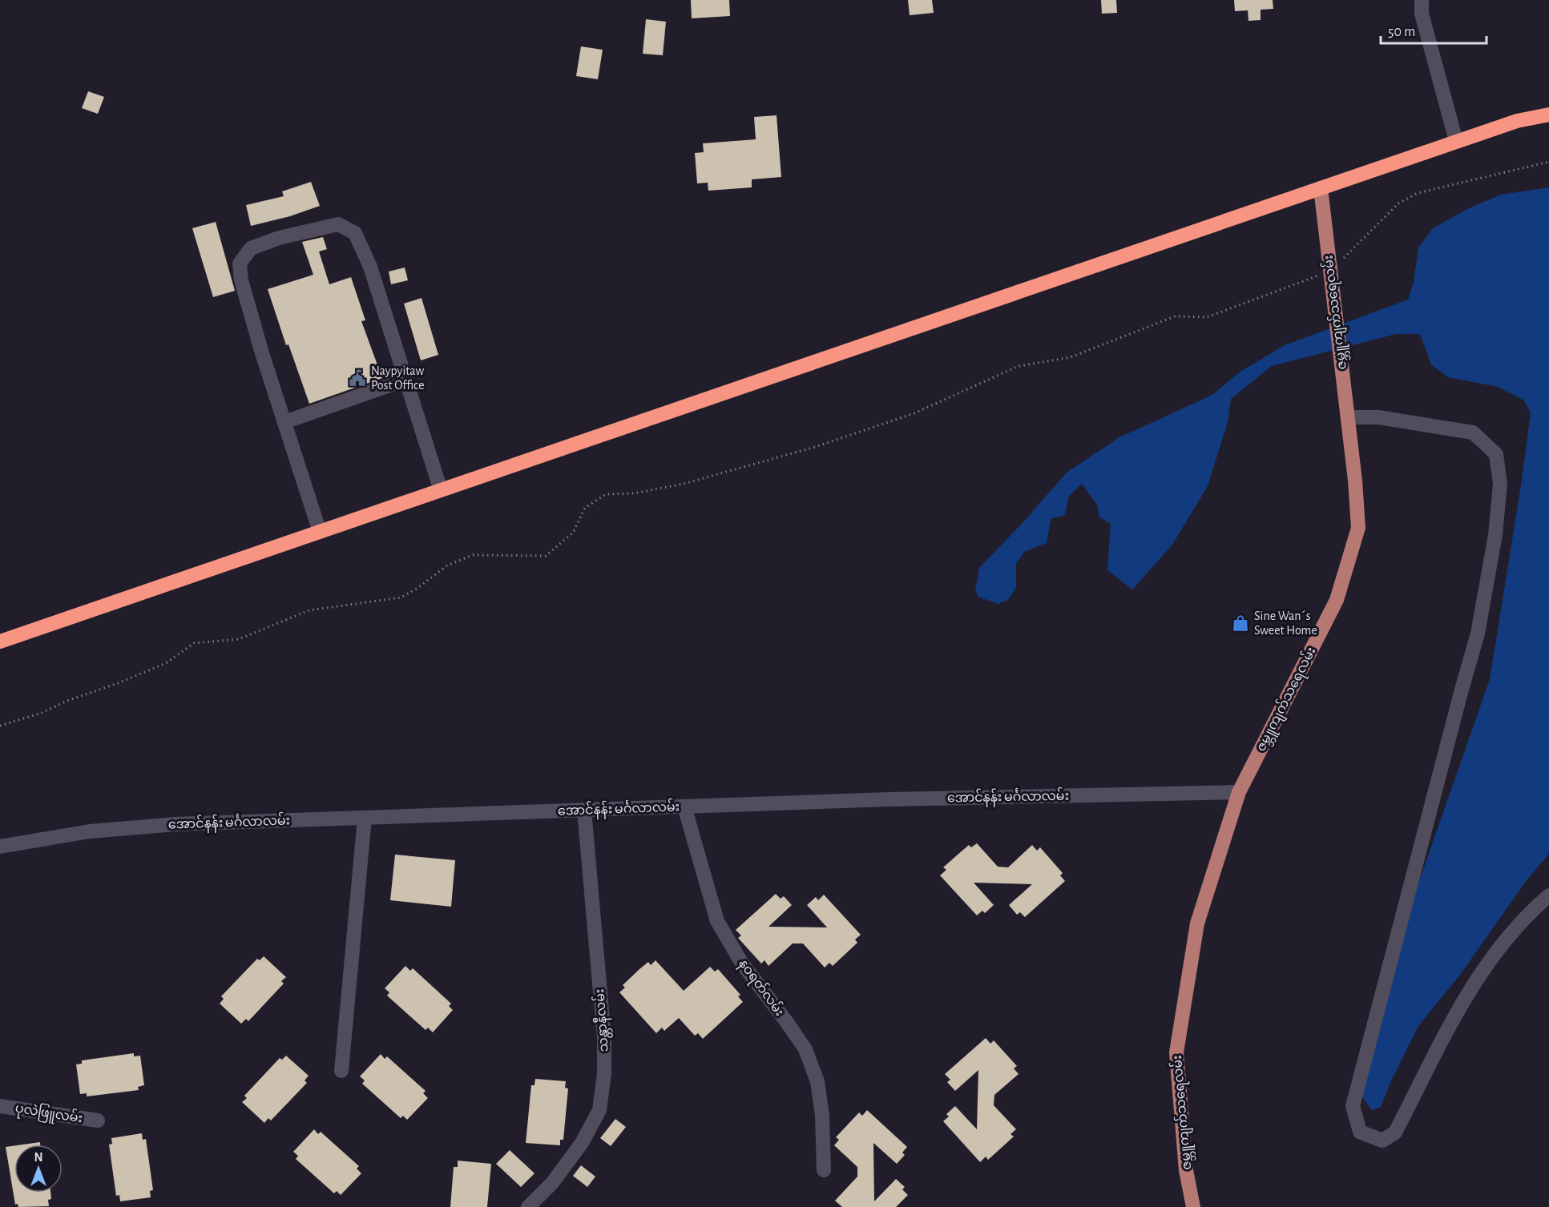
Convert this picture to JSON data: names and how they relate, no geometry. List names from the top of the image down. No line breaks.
{"streets":{"main road":["ဇမ္ဘူကျက်သရေလမ်း"],"street":["အောင်နန်း မင်္ဂလာလမ်း","နဝရတ်လမ်း","သန္တာနီလမ်း","ပုလဲဖြူလမ်း"]},"crossings":[["ဇမ္ဘူကျက်သရေလမ်း","အောင်နန်း မင်္ဂလာလမ်း"],["အောင်နန်း မင်္ဂလာလမ်း","နဝရတ်လမ်း"],["အောင်နန်း မင်္ဂလာလမ်း","သန္တာနီလမ်း"]],"places":{"public building":["Naypyitaw Post Office"],"shop":["Sine Wan´s Sweet Home"]},"scale_bar":"50 m","north":"top"}
